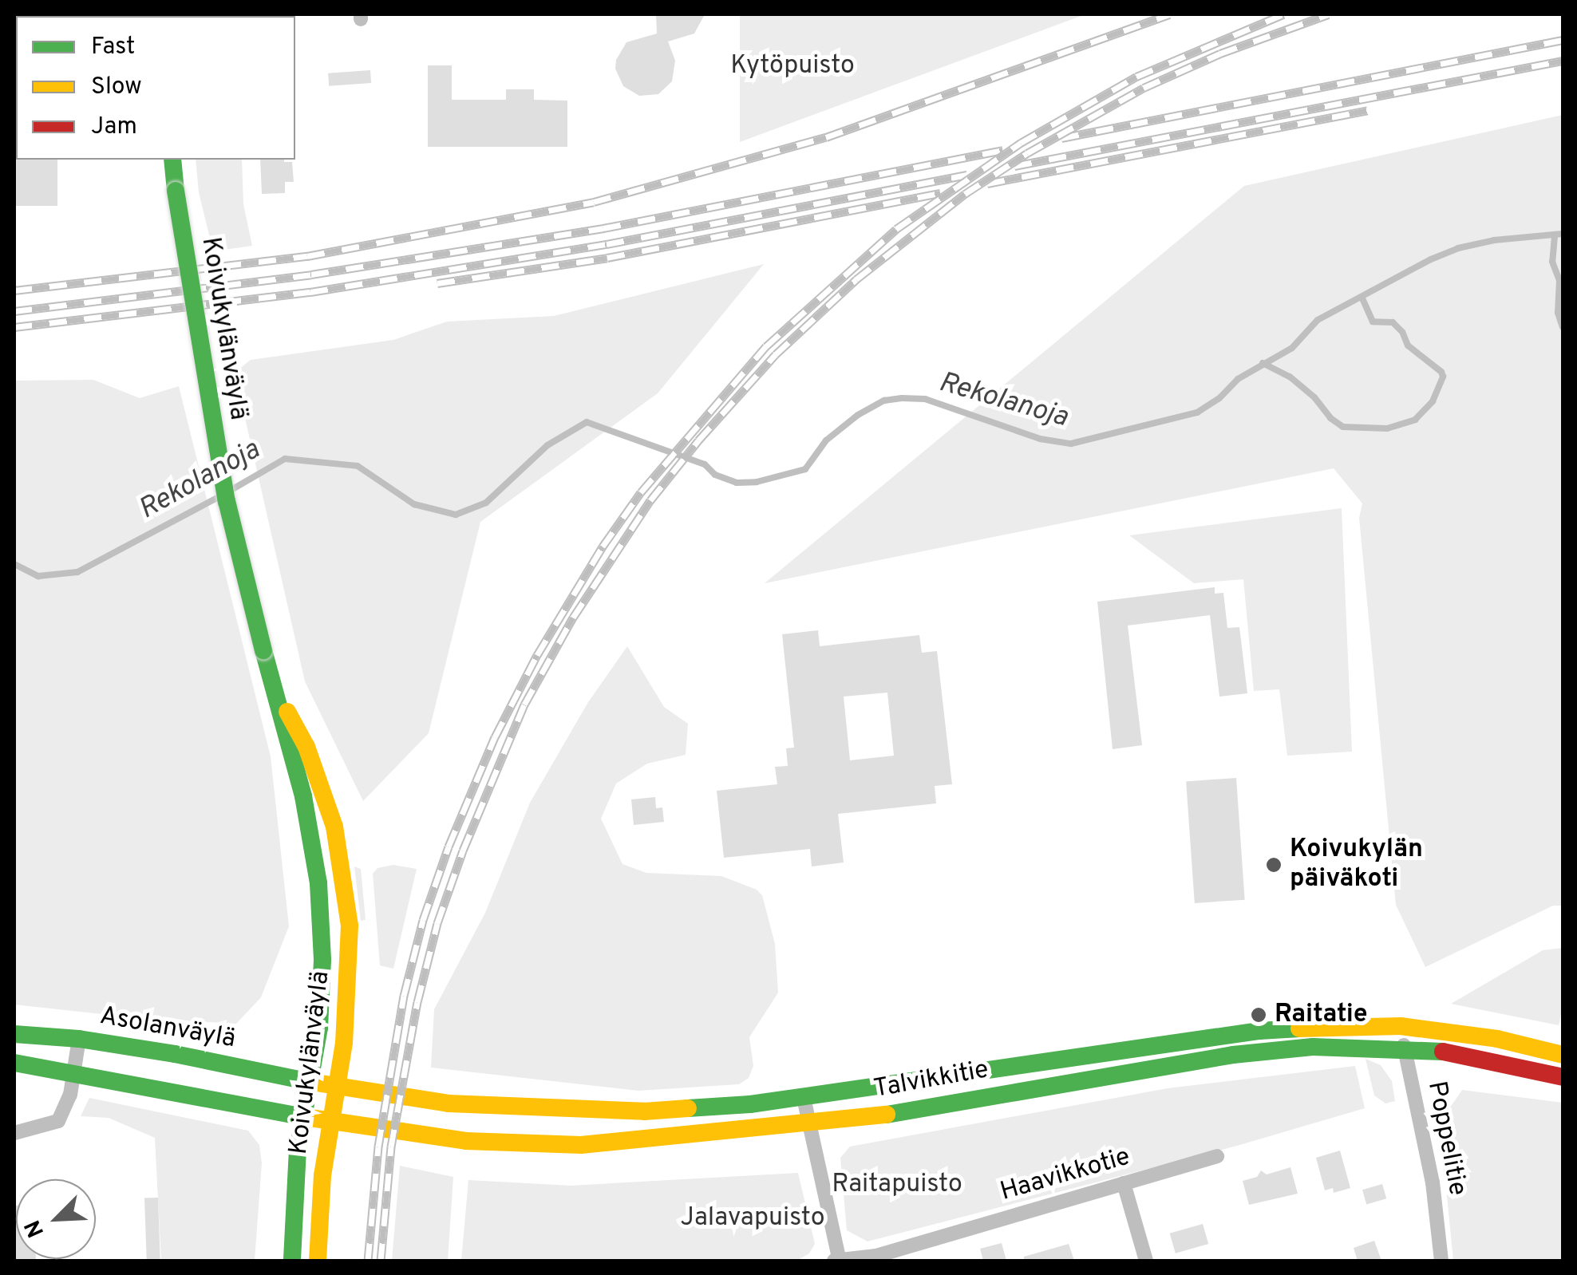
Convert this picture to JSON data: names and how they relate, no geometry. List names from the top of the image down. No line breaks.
{"streets":{"main road":["Koivukylänväylä","Asolanväylä","Talvikkitie"],"street":["Poppelitie","Haavikkotie"]},"crossings":[["Koivukylänväylä","Asolanväylä"],["Koivukylänväylä","Talvikkitie"],["Asolanväylä","Talvikkitie"],["Talvikkitie","Poppelitie"]],"water":["Rekolanoja"],"parks":["Kytöpuisto","Raitapuisto","Jalavapuisto"],"places":["Koivukylän päiväkoti","Raitatie"],"legend":["Fast","Slow","Jam"],"north":"bottom left"}
